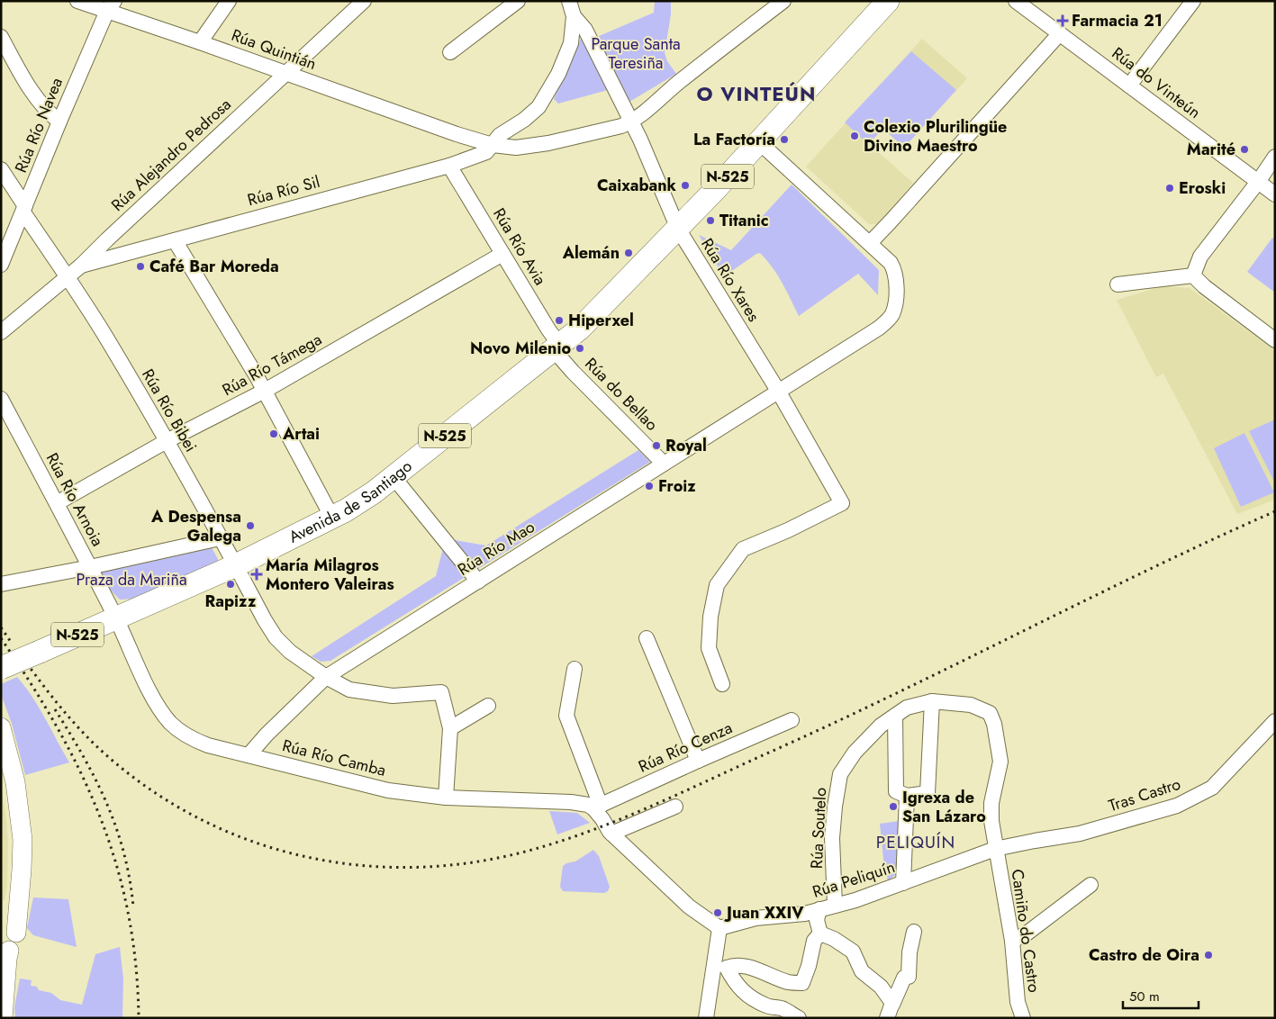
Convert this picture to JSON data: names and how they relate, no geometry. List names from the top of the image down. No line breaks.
{"streets":{"highway":["N-525","Avenida de Santiago"],"street":["Rúa Quintián","Rúa do Vinteún","Rúa Río Navea","Rúa Alejandro Pedrosa","Rúa Río Sil","Rúa Río Avia","Rúa Río Xares","Rúa Río Támega","Rúa do Bellao","Rúa Río Bibei","Rúa Río Arnoia","Rúa Río Mao","Rúa Río Cenza","Rúa Río Camba","Tras Castro","Rúa Soutelo","Rúa Peliquín","Camiño do Castro"]},"crossings":[["Rúa Quintián","Rúa Río Navea"],["Rúa Quintián","Rúa Alejandro Pedrosa"],["Rúa Quintián","Rúa Río Sil"],["Rúa Río Navea","Rúa Río Bibei"],["Rúa Alejandro Pedrosa","Rúa Río Sil"],["Rúa Alejandro Pedrosa","Rúa Río Bibei"],["Rúa Río Sil","Rúa Río Avia"],["Rúa Río Sil","Rúa Río Xares"],["Rúa Río Avia","Rúa Río Támega"],["Rúa Río Avia","Rúa do Bellao"],["Rúa Río Avia","Avenida de Santiago"],["Rúa Río Xares","Avenida de Santiago"],["Rúa Río Xares","Rúa Río Mao"],["Rúa Río Támega","Rúa Río Bibei"],["Rúa Río Támega","Rúa Río Arnoia"],["Rúa do Bellao","Avenida de Santiago"],["Rúa do Bellao","Rúa Río Mao"],["Rúa Río Bibei","Avenida de Santiago"],["Rúa Río Bibei","Rúa Río Mao"],["Rúa Río Arnoia","Avenida de Santiago"],["Rúa Río Arnoia","Rúa Río Camba"],["Avenida de Santiago","Rúa Río Mao"],["Avenida de Santiago","Rúa Río Camba"],["Rúa Río Mao","Rúa Río Camba"],["Rúa Río Cenza","Rúa Río Camba"],["Tras Castro","Rúa Soutelo"],["Tras Castro","Rúa Peliquín"],["Tras Castro","Camiño do Castro"],["Rúa Soutelo","Rúa Peliquín"],["Rúa Soutelo","Camiño do Castro"],["Rúa Peliquín","Camiño do Castro"]],"districts":["O VINTEÚN","PELIQUÍN"],"parks":["Parque Santa Teresiña","Praza da Mariña"],"places":{"health":["Farmacia 21","María Milagros Montero Valeiras"],"other":["Colexio Plurilingüe Divino Maestro","La Factoría","Marité","Caixabank","Eroski","Titanic","Alemán","Café Bar Moreda","Hiperxel","Novo Milenio","Artai","Royal","Froiz","A Despensa Galega","Rapizz","Igrexa de San Lázaro","Juan XXIV","Castro de Oira"]},"scale_bar":"50 m"}
